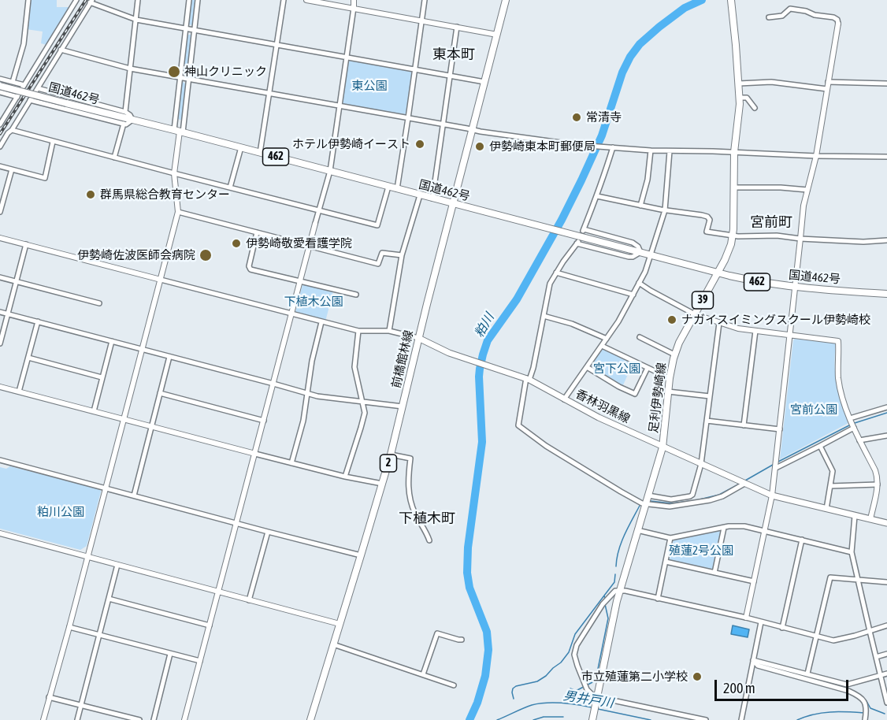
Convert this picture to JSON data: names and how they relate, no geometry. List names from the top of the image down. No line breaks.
{"streets":{"main road":["国道462号","462","39","前橋館林線","足利伊勢崎線","香林羽黒線","2"]},"crossings":[["国道462号","前橋館林線"],["国道462号","足利伊勢崎線"],["前橋館林線","香林羽黒線"],["足利伊勢崎線","香林羽黒線"]],"districts":["東本町","宮前町","下植木町"],"water":["粕川","男井戸川"],"parks":["東公園","下植木公園","宮下公園","宮前公園","粕川公園","殖蓮2号公園"],"places":["神山クリニック","常清寺","ホテル伊勢崎イースト","伊勢崎東本町郵便局","群馬県総合教育センター","伊勢崎敬愛看護学院","伊勢崎佐波医師会病院","ナガイスイミングスクール伊勢崎校","市立殖蓮第二小学校"],"scale_bar":"200 m"}
